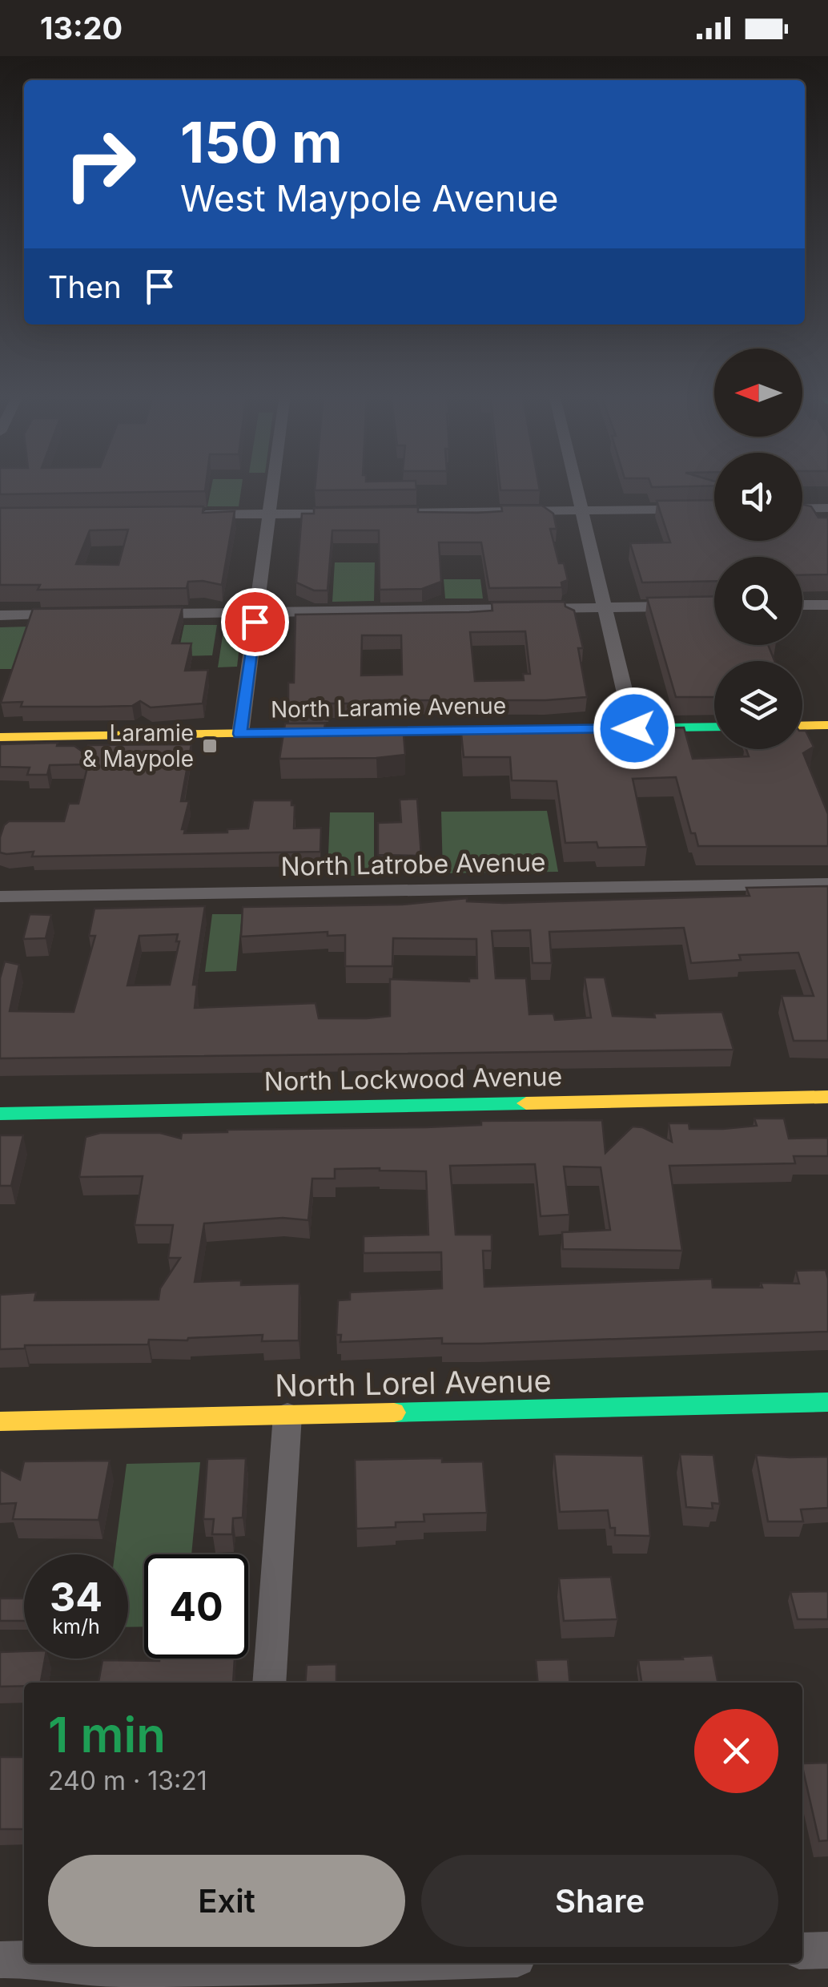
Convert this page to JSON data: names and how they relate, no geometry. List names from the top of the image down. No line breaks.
{"streets":{"street":["North Laramie Avenue","North Latrobe Avenue","North Lockwood Avenue","North Lorel Avenue"]},"places":{"transit":["Laramie & Maypole"]},"north":"left","page":{"status":"13:20","turn":["150 m","West Maypole Avenue"],"then":"Then","speed":"34 km/h","limit":"40","heading":["1 min","240 m · 13:21"],"buttons":["Exit","Share"]}}
